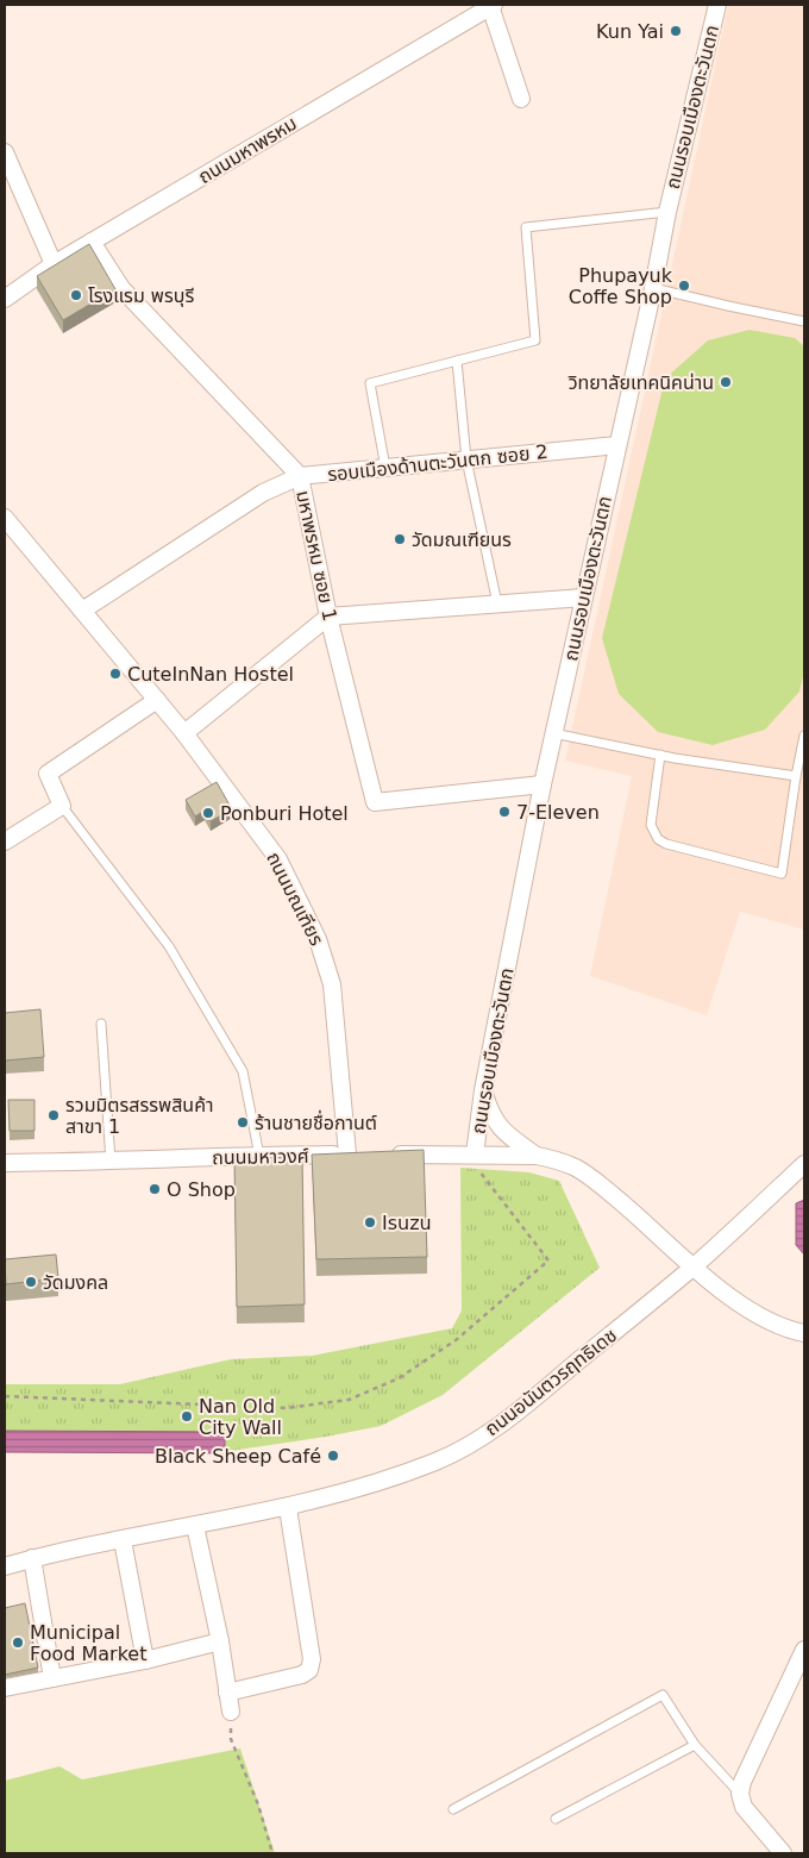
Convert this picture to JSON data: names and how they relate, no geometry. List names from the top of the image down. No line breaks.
{"streets":{"street":["ถนนรอบเมืองตะวันตก","ถนนมหาพรหม","รอบเมืองด้านตะวันตก ซอย 2","มหาพรหม ซอย 1","ถนนมณเฑียร","ถนนมหาวงศ์","ถนนอนันตวรฤทธิเดช"]},"crossings":[["ถนนรอบเมืองตะวันตก","รอบเมืองด้านตะวันตก ซอย 2"],["ถนนรอบเมืองตะวันตก","มหาพรหม ซอย 1"],["ถนนมหาพรหม","มหาพรหม ซอย 1"],["รอบเมืองด้านตะวันตก ซอย 2","มหาพรหม ซอย 1"],["รอบเมืองด้านตะวันตก ซอย 2","ถนนมณเฑียร"],["ถนนมณเฑียร","ถนนมหาวงศ์"]],"places":["Kun Yai","Phupayuk Coffe Shop","โรงแรม พรบุรี","วิทยาลัยเทคนิคน่าน","วัดมณเฑียนร","CuteInNan Hostel","7-Eleven","Ponburi Hotel","รวมมิตรสรรพสินค้า สาขา 1","ร้านชายชื่อกานต์","O Shop","Isuzu","วัดมงคล","Nan Old City Wall","Black Sheep Café","Municipal Food Market"]}
